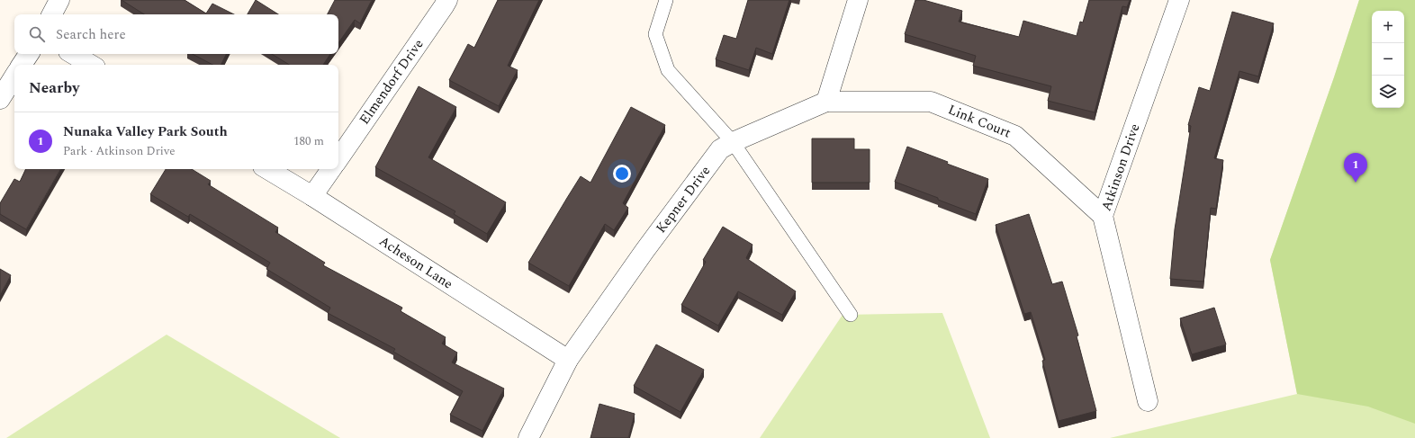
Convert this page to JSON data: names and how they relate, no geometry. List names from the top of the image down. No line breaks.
{"streets":{"street":["Elmendorf Drive","Link Court","Atkinson Drive","Kepner Drive","Acheson Lane"]},"crossings":[["Link Court","Atkinson Drive"],["Link Court","Kepner Drive"],["Kepner Drive","Acheson Lane"]],"page":{"map_buttons":["+","−"],"search":"Search here","heading":"Nearby","list":[{"mark":"1","name":"Nunaka Valley Park South","note":"Park · Atkinson Drive","value":"180 m"}],"pins":"1"}}
